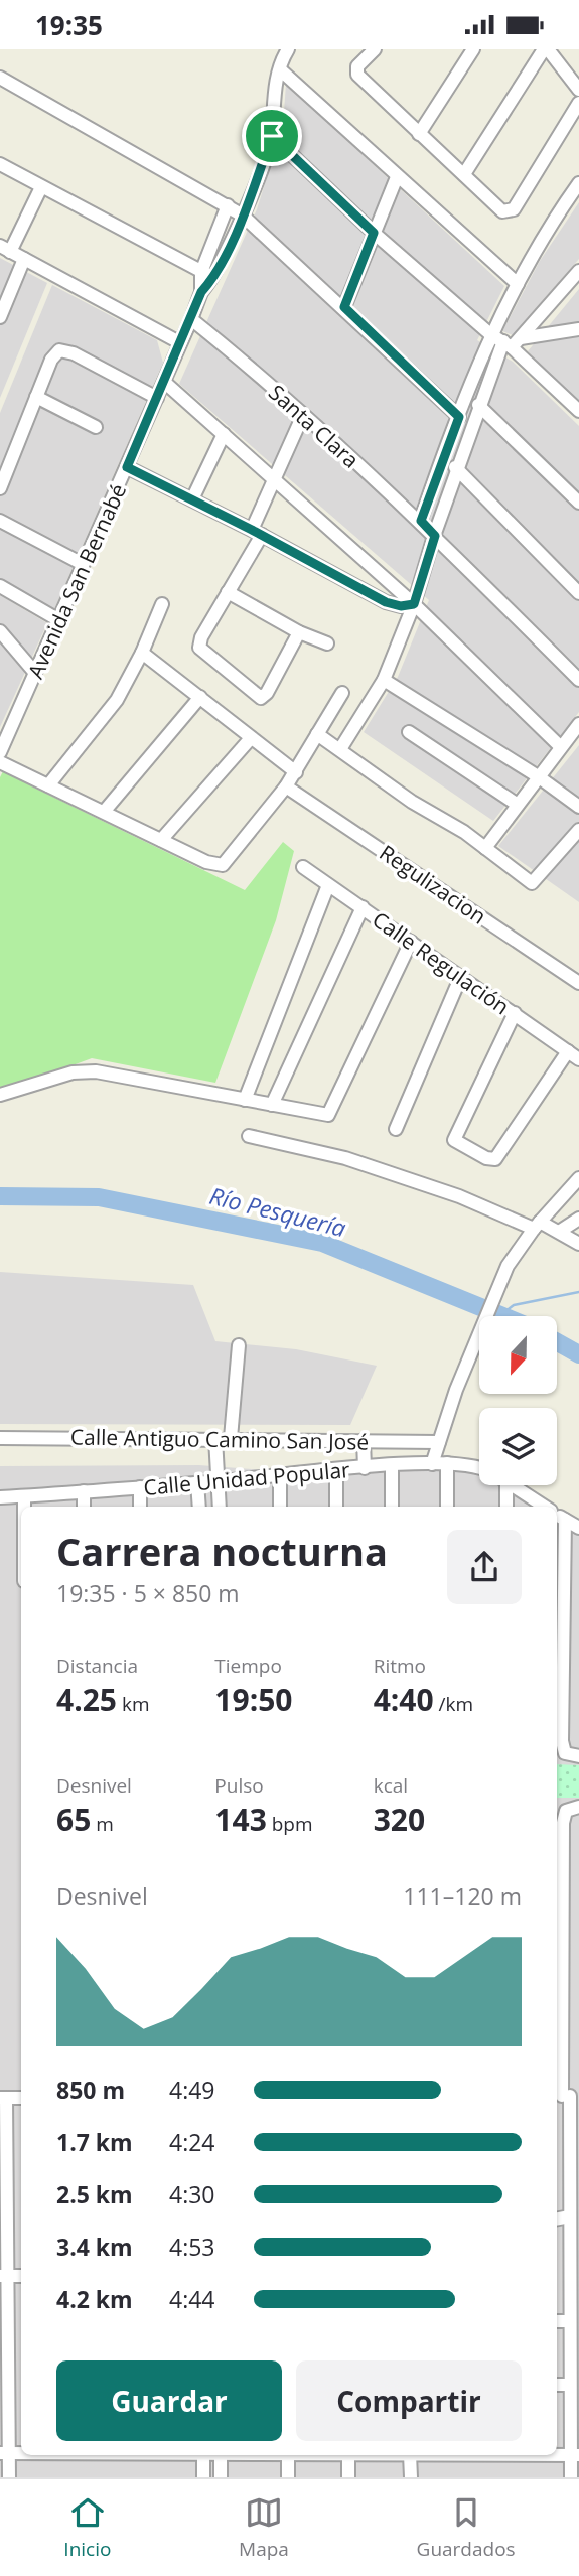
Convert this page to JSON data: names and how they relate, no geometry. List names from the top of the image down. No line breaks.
{"streets":{"street":["Santa Clara","Avenida San Bernabé","Regulizacion","Calle Regulación","Calle Antiguo Camino San José","Calle Unidad Popular"]},"crossings":[["Santa Clara","Avenida San Bernabé"]],"water":["Río Pesquería"],"north":"bottom","page":{"status":"19:35","heading":["Carrera nocturna","19:35 · 5 × 850 m"],"stats":[["Distancia","4.25 km"],["Tiempo","19:50"],["Ritmo","4:40 /km"],["Desnivel","65 m"],["Pulso","143 bpm"],["kcal","320"]],"chart":["Desnivel","111–120 m"],"list":[{"name":"850 m","note":"4:49"},{"name":"1.7 km","note":"4:24"},{"name":"2.5 km","note":"4:30"},{"name":"3.4 km","note":"4:53"},{"name":"4.2 km","note":"4:44"}],"buttons":["Guardar","Compartir"],"tabs":["Inicio","Mapa","Guardados"]}}
